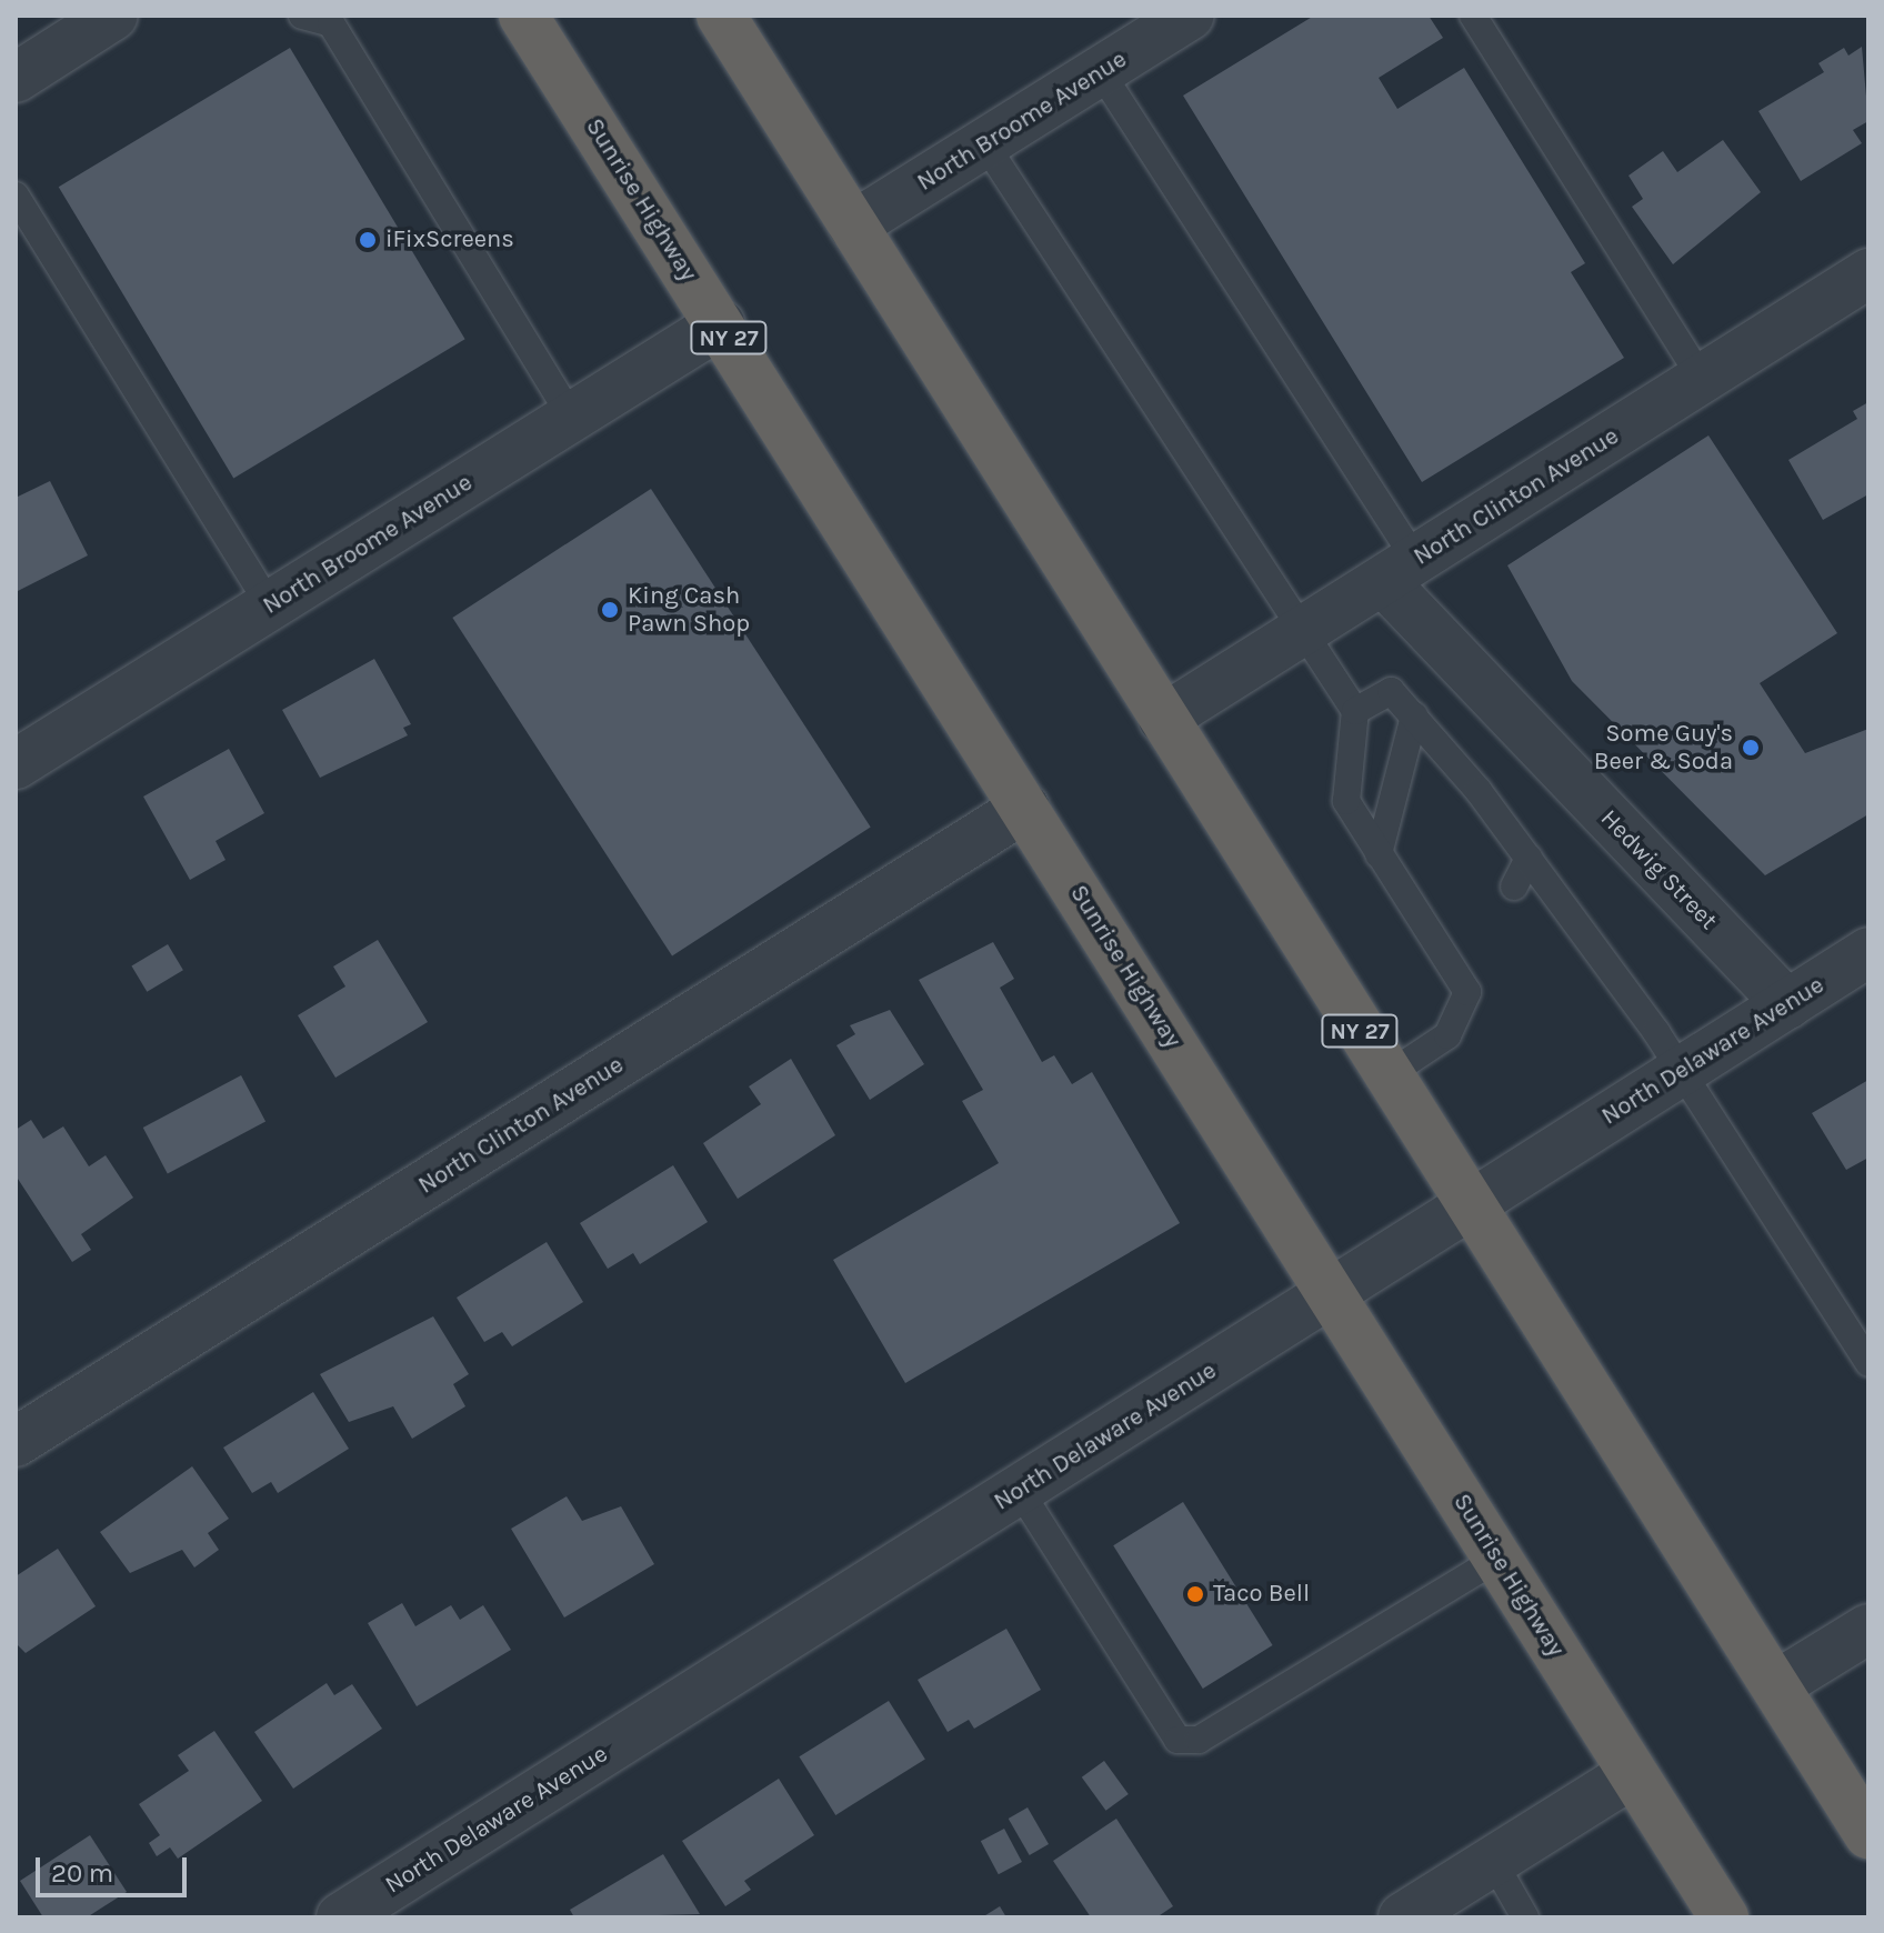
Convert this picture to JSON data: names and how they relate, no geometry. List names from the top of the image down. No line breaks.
{"streets":{"highway":["Sunrise Highway","NY 27"],"street":["North Broome Avenue","North Clinton Avenue","Hedwig Street","North Delaware Avenue"]},"crossings":[["North Broome Avenue","Sunrise Highway"],["North Broome Avenue","NY 27"],["Sunrise Highway","North Clinton Avenue"],["Sunrise Highway","North Delaware Avenue"],["NY 27","North Clinton Avenue"],["NY 27","North Delaware Avenue"],["North Clinton Avenue","Hedwig Street"],["Hedwig Street","North Delaware Avenue"]],"places":["iFixScreens","King Cash Pawn Shop","Some Guy's Beer & Soda","Taco Bell"],"scale_bar":"20 m"}
